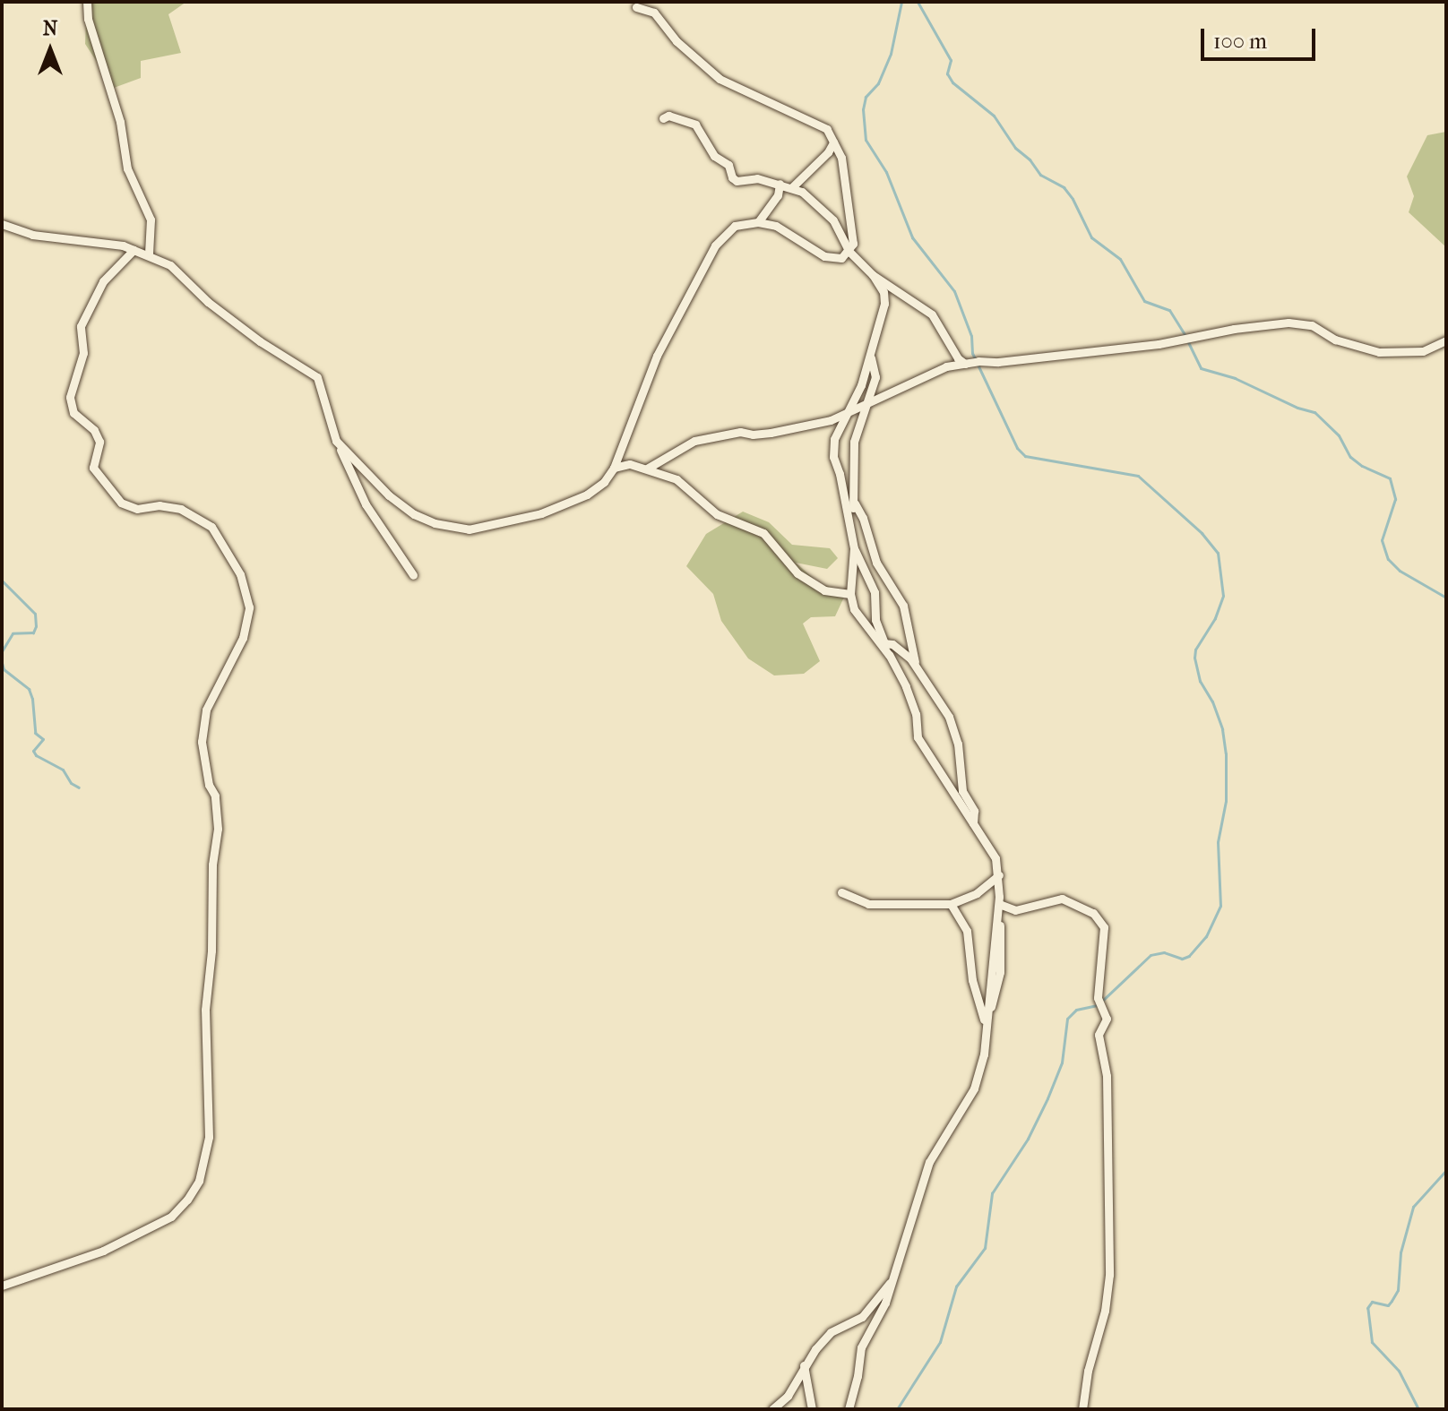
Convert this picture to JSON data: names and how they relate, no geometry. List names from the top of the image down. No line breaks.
{"scale_bar":"100 m","north":"top"}
